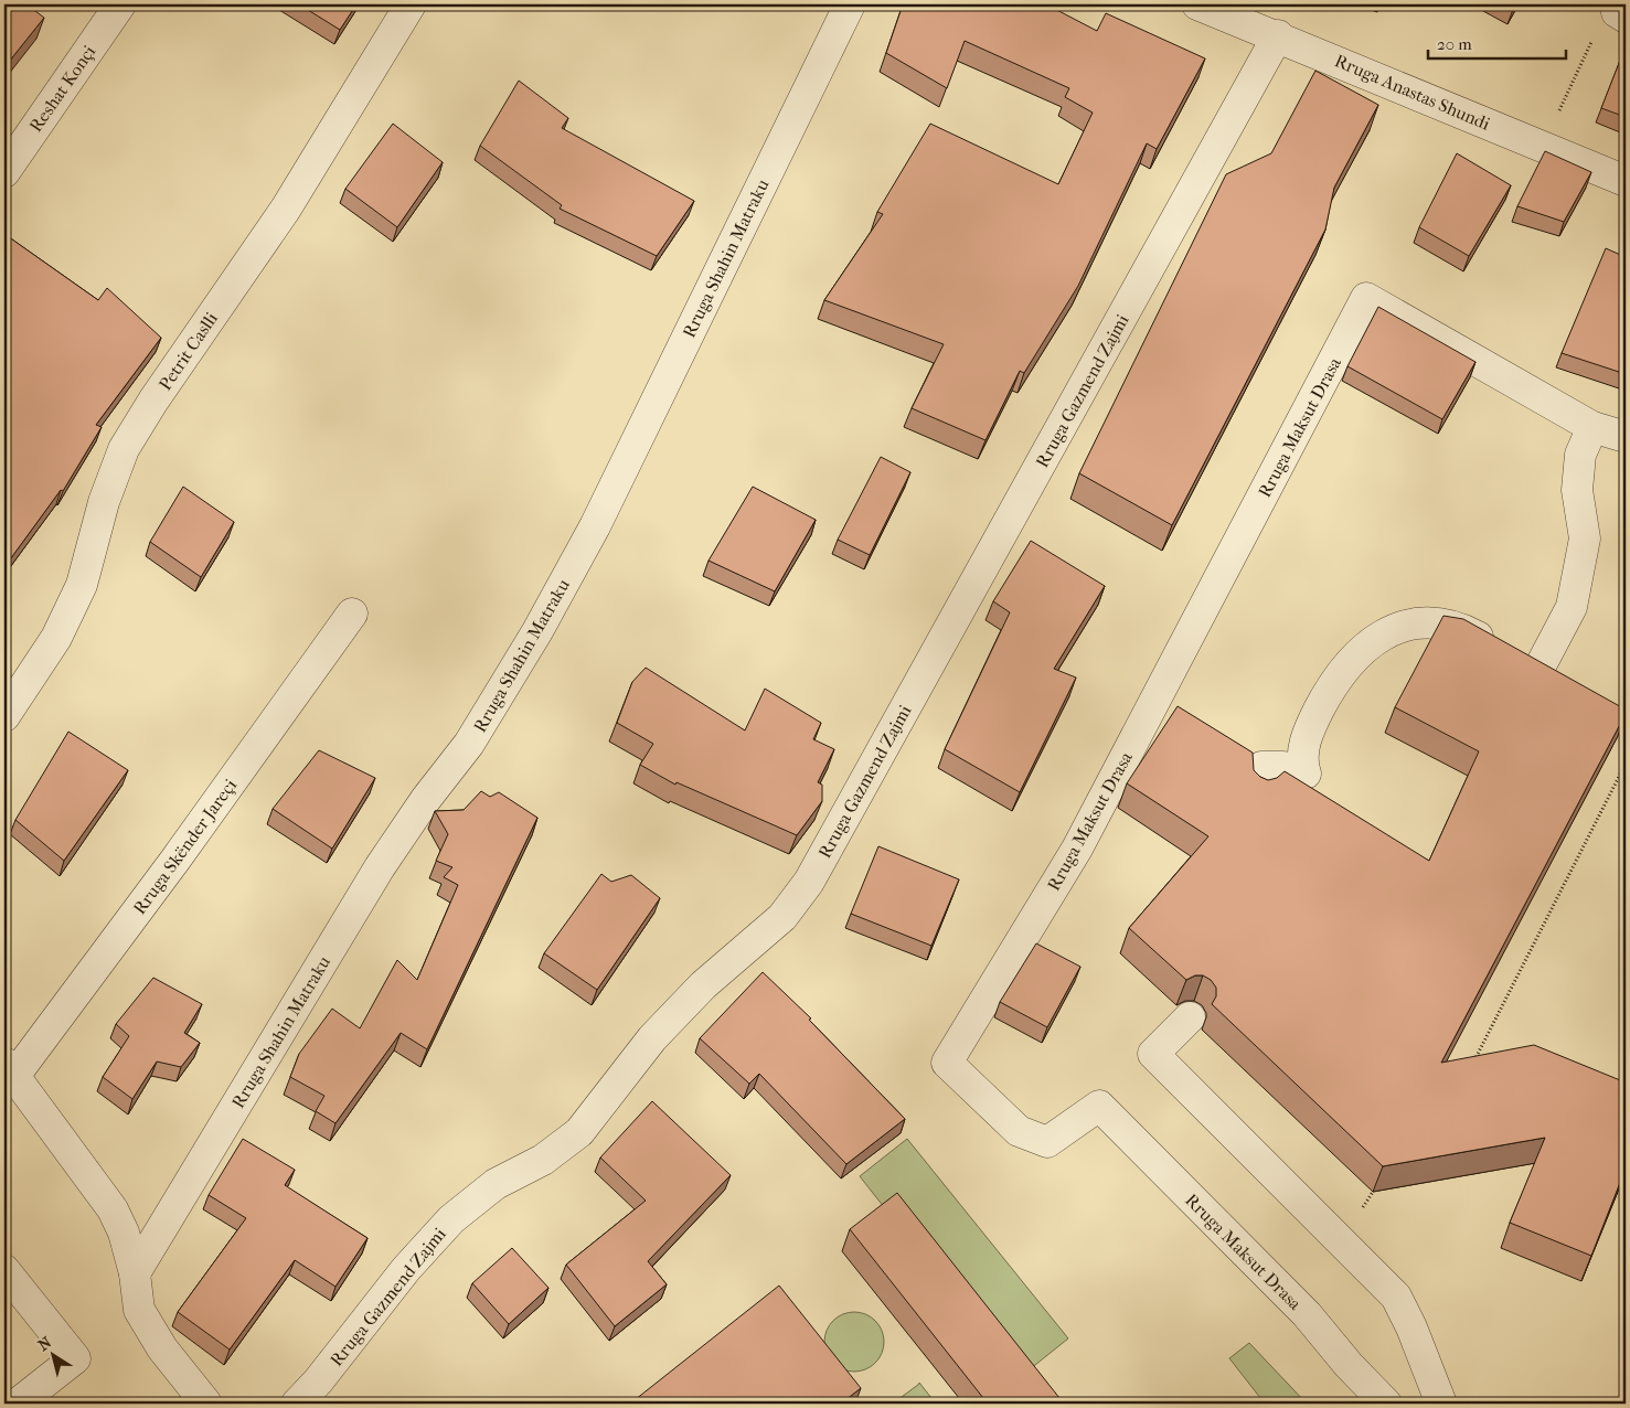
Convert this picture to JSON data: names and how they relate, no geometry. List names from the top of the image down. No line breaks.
{"streets":{"street":["Reshat Konçi","Rruga Anastas Shundi","Rruga Shahin Matraku","Petrit Caslli","Rruga Gazmend Zajmi","Rruga Maksut Drasa","Rruga Skënder Jareçi"]},"crossings":[["Rruga Anastas Shundi","Rruga Gazmend Zajmi"],["Rruga Shahin Matraku","Rruga Skënder Jareçi"]],"scale_bar":"20 m","north":"top left"}
